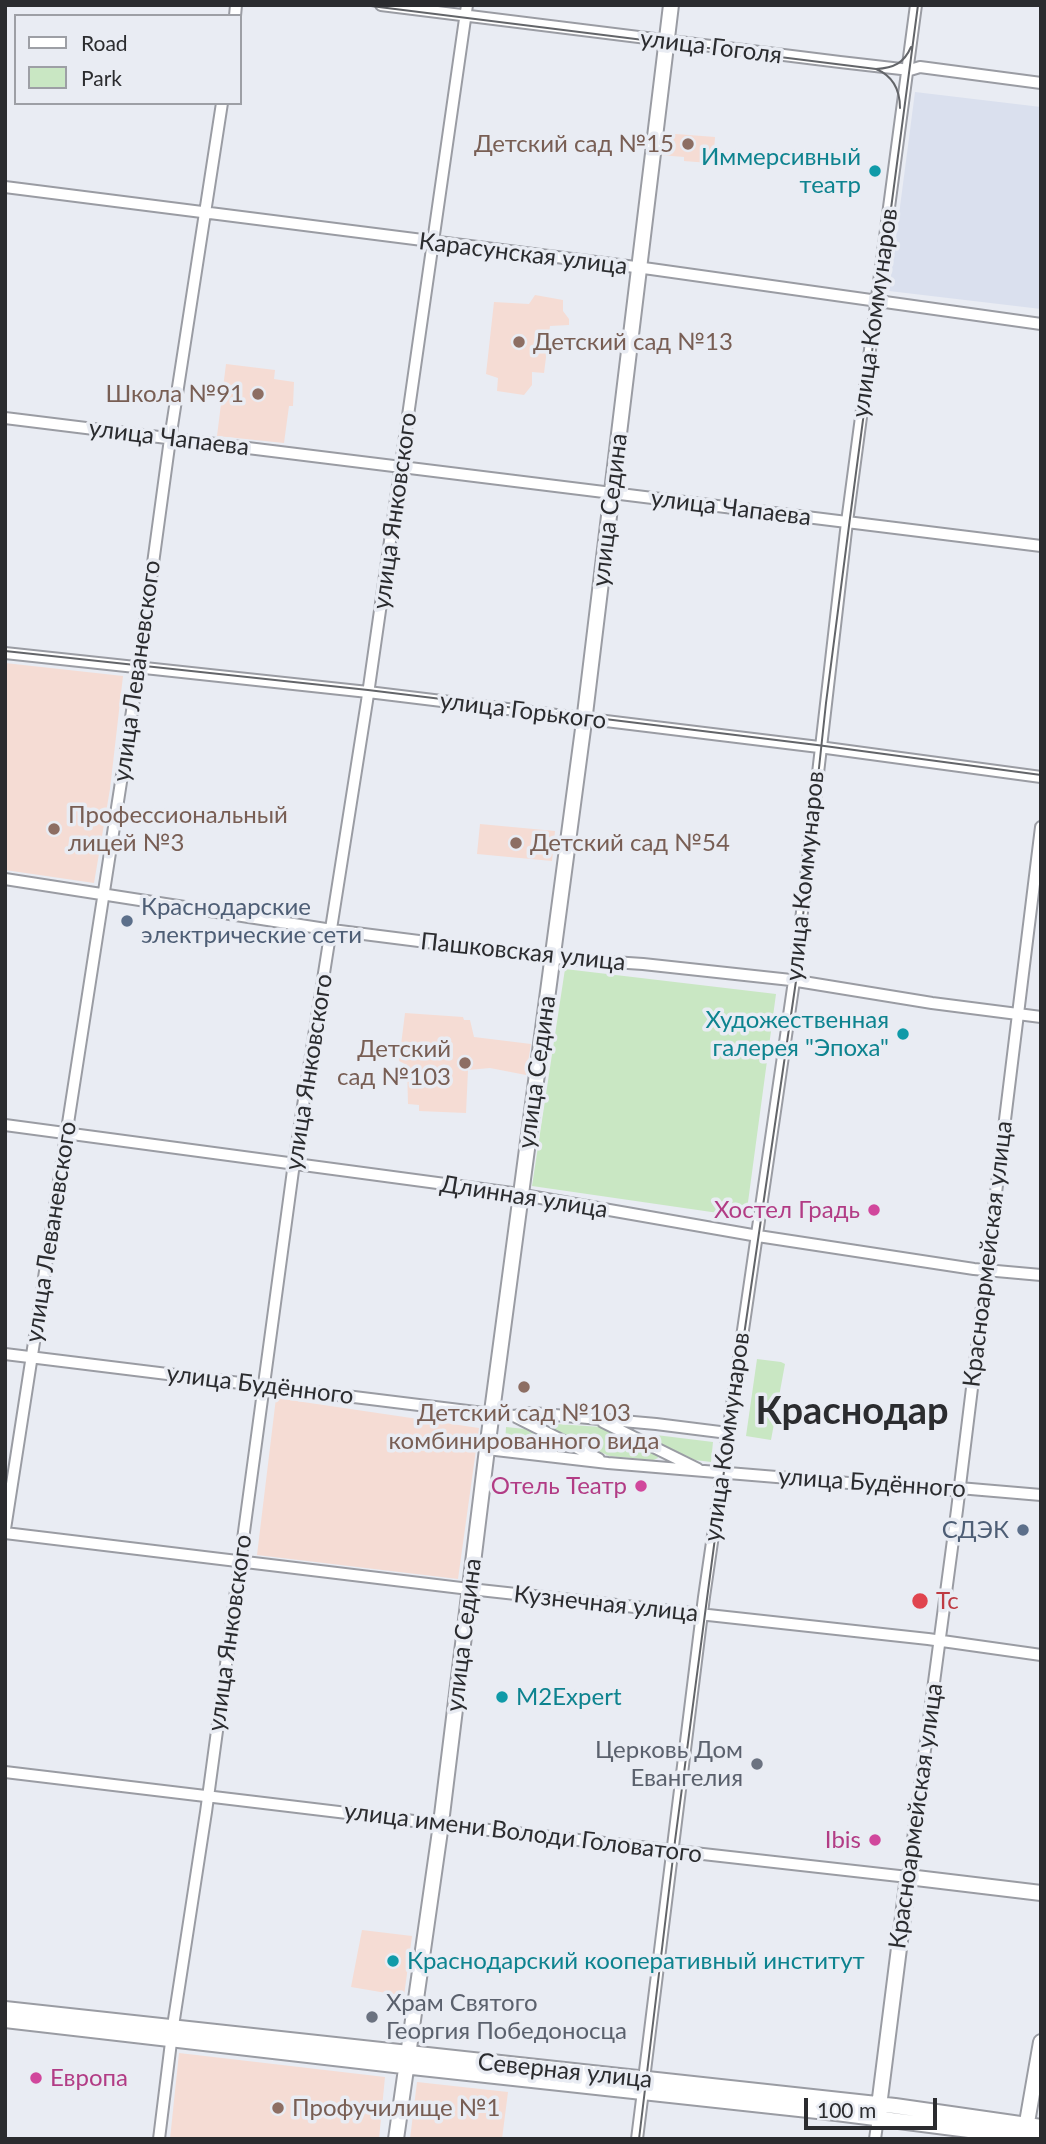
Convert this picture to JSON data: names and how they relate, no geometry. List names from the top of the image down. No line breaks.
{"streets":{"main road":["улица Седина","Красноармейская улица","улица имени Володи Головатого","Северная улица"],"street":["улица Гоголя","Карасунская улица","улица Коммунаров","улица Чапаева","улица Янковского","улица Леваневского","улица Горького","Пашковская улица","Длинная улица","улица Будённого","Кузнечная улица"]},"crossings":[["улица Гоголя","улица Коммунаров"],["улица Гоголя","улица Седина"],["улица Гоголя","улица Янковского"],["Карасунская улица","улица Коммунаров"],["Карасунская улица","улица Седина"],["Карасунская улица","улица Янковского"],["Карасунская улица","улица Леваневского"],["улица Коммунаров","улица Чапаева"],["улица Коммунаров","улица Горького"],["улица Коммунаров","Пашковская улица"],["улица Коммунаров","Длинная улица"],["улица Коммунаров","улица Будённого"],["улица Коммунаров","Кузнечная улица"],["улица Коммунаров","улица имени Володи Головатого"],["улица Коммунаров","Северная улица"],["улица Чапаева","улица Седина"],["улица Чапаева","улица Янковского"],["улица Чапаева","улица Леваневского"],["улица Седина","улица Горького"],["улица Седина","Пашковская улица"],["улица Седина","Длинная улица"],["улица Седина","улица Будённого"],["улица Седина","Кузнечная улица"],["улица Седина","улица имени Володи Головатого"],["улица Седина","Северная улица"],["улица Янковского","улица Горького"],["улица Янковского","Пашковская улица"],["улица Янковского","Длинная улица"],["улица Янковского","улица Будённого"],["улица Янковского","Кузнечная улица"],["улица Янковского","улица имени Володи Головатого"],["улица Янковского","Северная улица"],["улица Леваневского","улица Горького"],["улица Леваневского","Пашковская улица"],["улица Леваневского","Длинная улица"],["улица Леваневского","улица Будённого"],["улица Леваневского","Кузнечная улица"],["Пашковская улица","Красноармейская улица"],["Длинная улица","Красноармейская улица"],["Красноармейская улица","улица Будённого"],["Красноармейская улица","Кузнечная улица"],["Красноармейская улица","улица имени Володи Головатого"],["Красноармейская улица","Северная улица"]],"districts":["Краснодар"],"places":["Детский сад №15","Иммерсивный театр","Детский сад №13","Школа №91","Профессиональный лицей №3","Детский сад №54","Краснодарские электрические сети","Художественная галерея \"Эпоха\"","Детский сад №103","Хостел Градь","Детский сад №103 комбинированного вида","Отель Театр","СДЭК","Тс","M2Expert","Церковь Дом Евангелия","Ibis","Краснодарский кооперативный институт","Храм Святого Георгия Победоносца","Европа","Профучилище №1"],"legend":["Road","Park"],"scale_bar":"100 m"}
